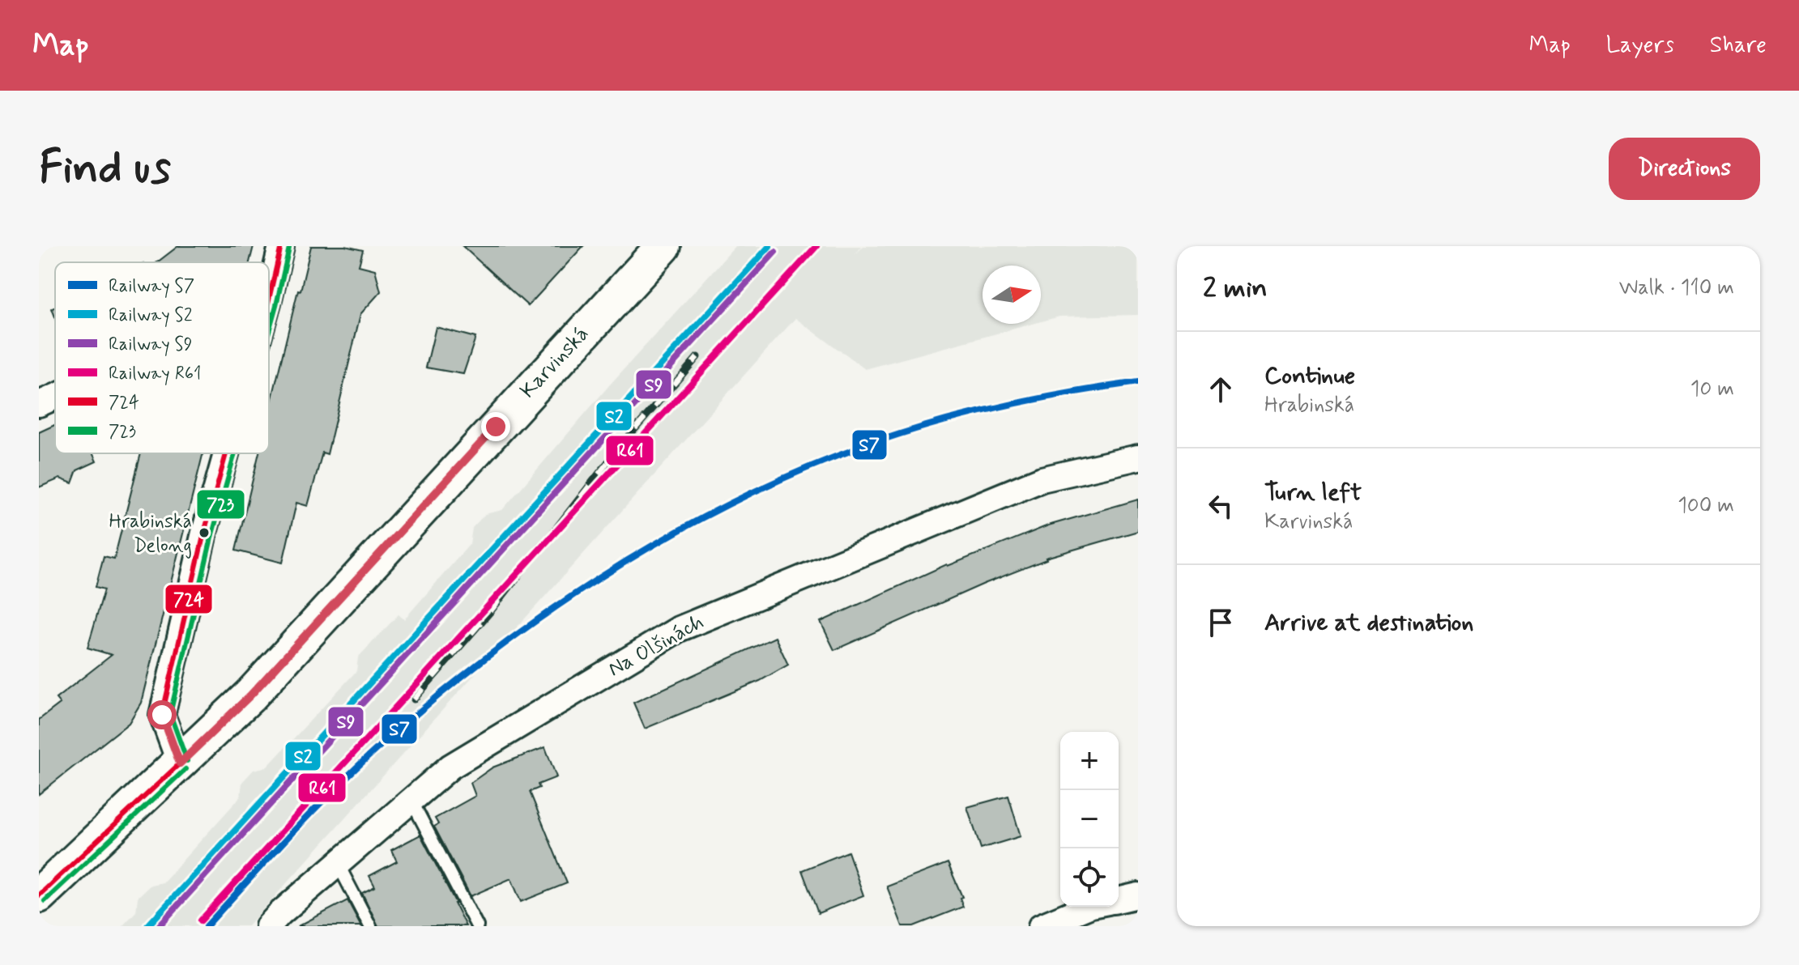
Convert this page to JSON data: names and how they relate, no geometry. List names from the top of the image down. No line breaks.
{"streets":{"main road":["Karvinská"],"street":["Na Olšinách"]},"places":["Hrabinská Delong"],"lines":["rail line S2","rail line R61","transit line 724","transit line 723","rail line S9","rail line S7"],"legend":["Railway S7","Railway S2","Railway S9","Railway R61","724","723"],"north":"right","page":{"header":"Map","nav":["Map","Layers","Share"],"buttons":"Directions","title":"Find us","heading":["2 min","Walk · 110 m"],"list":[["Continue","Hrabinská","10 m"],["Turn left","Karvinská","100 m"],"Arrive at destination"],"map_buttons":["+","−"]}}
